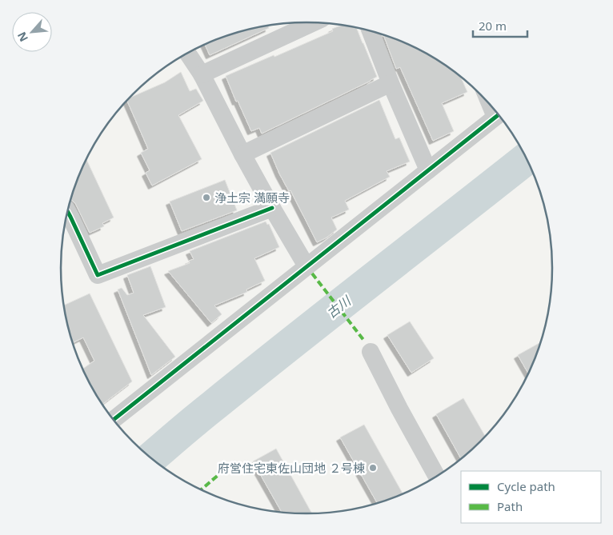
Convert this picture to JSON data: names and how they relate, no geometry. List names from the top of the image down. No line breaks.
{"water":["古川"],"places":["浄土宗 満願寺","府営住宅東佐山団地 ２号棟"],"legend":["Cycle path","Path"],"scale_bar":"20 m","north":"bottom left"}
